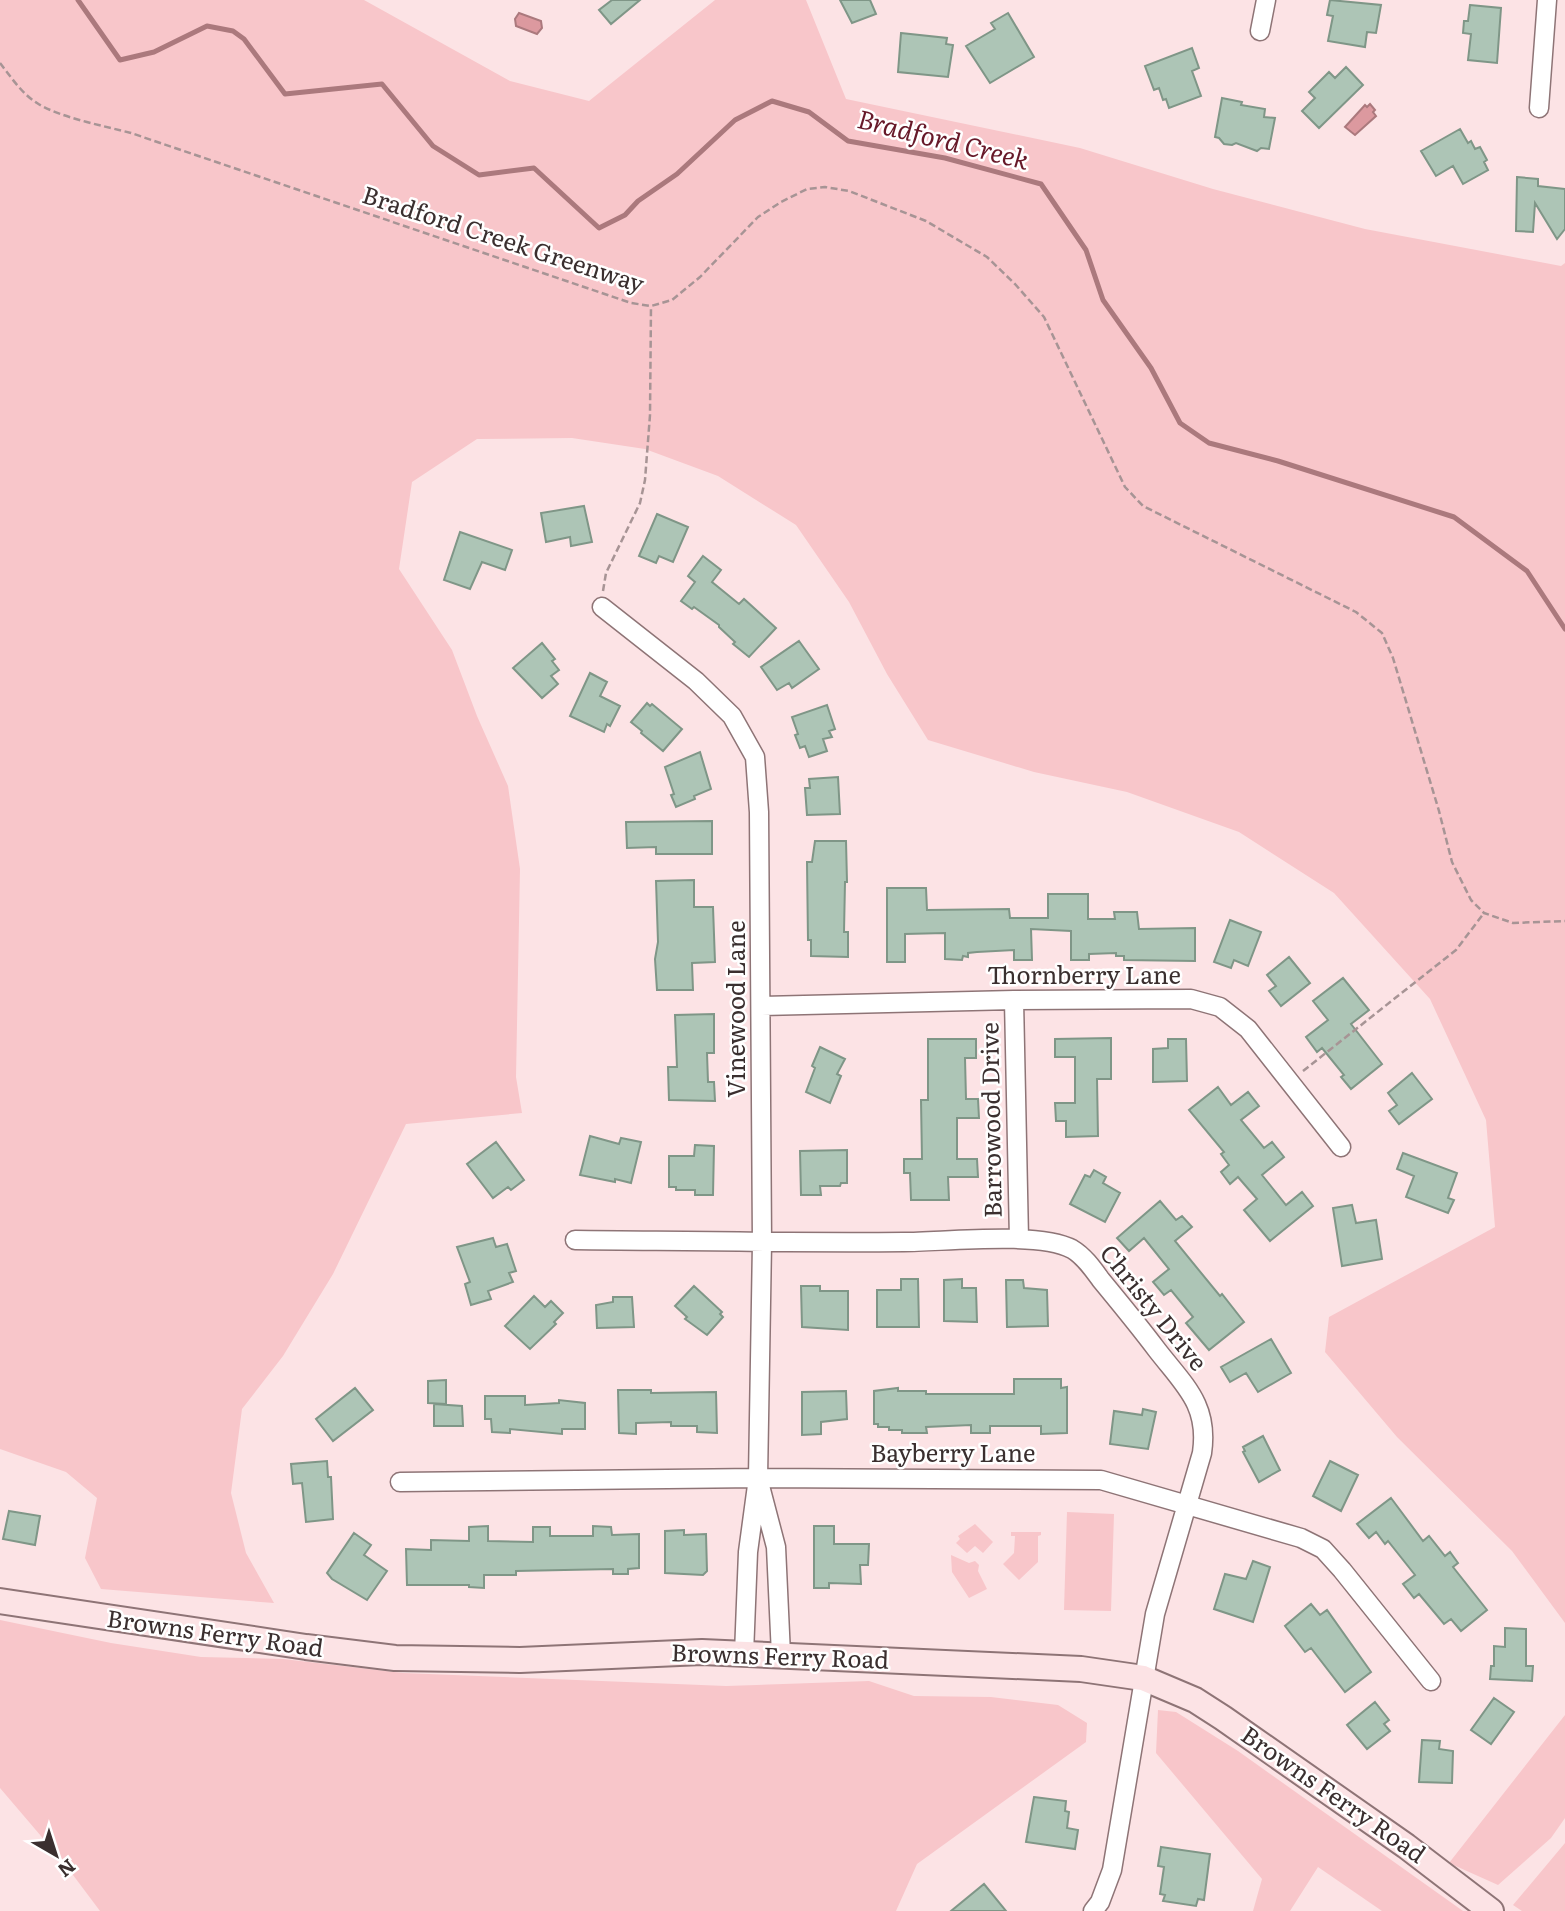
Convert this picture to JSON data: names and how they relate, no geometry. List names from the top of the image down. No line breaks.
{"streets":{"street":["Thornberry Lane","Vinewood Lane","Barrowood Drive","Christy Drive","Bayberry Lane","Browns Ferry Road"],"path":["Bradford Creek Greenway"]},"crossings":[["Thornberry Lane","Vinewood Lane"],["Thornberry Lane","Barrowood Drive"],["Vinewood Lane","Christy Drive"],["Vinewood Lane","Bayberry Lane"],["Vinewood Lane","Browns Ferry Road"],["Barrowood Drive","Christy Drive"],["Christy Drive","Bayberry Lane"],["Christy Drive","Browns Ferry Road"]],"water":["Bradford Creek"],"north":"bottom right"}
